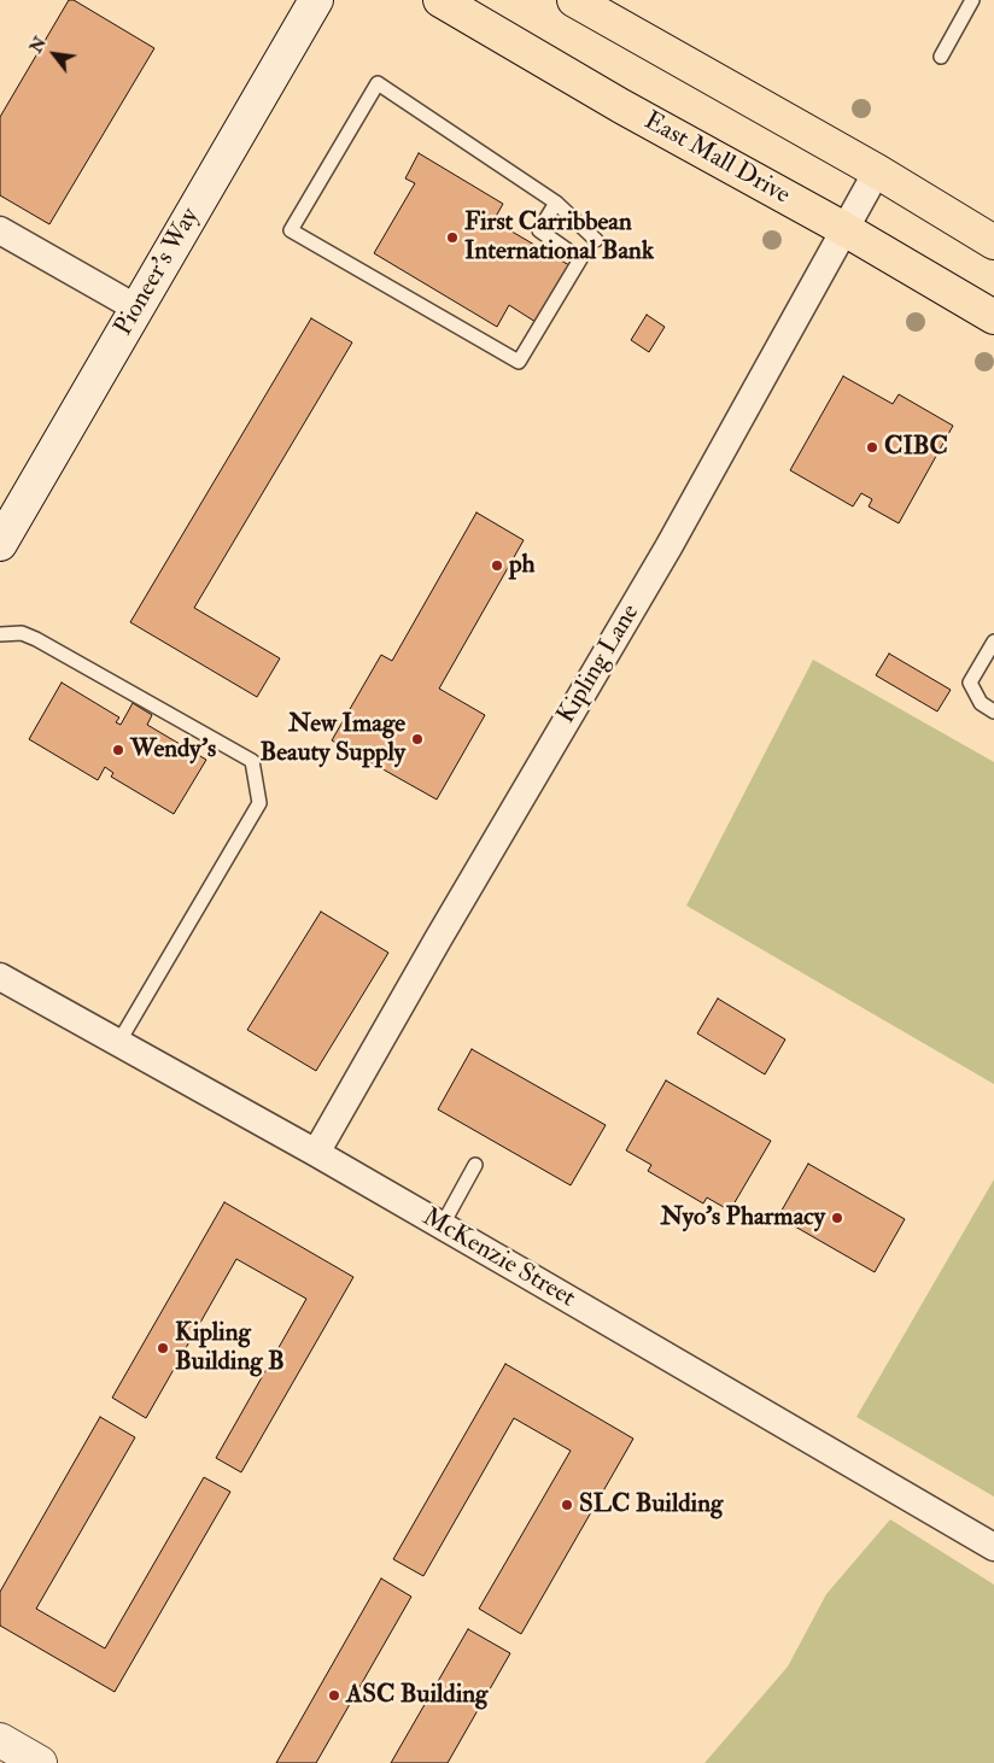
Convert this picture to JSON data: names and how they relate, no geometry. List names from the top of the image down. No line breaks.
{"streets":{"main road":["East Mall Drive","Pioneer's Way"],"street":["Kipling Lane","McKenzie Street"]},"crossings":[["East Mall Drive","Kipling Lane"],["Kipling Lane","McKenzie Street"]],"places":["First Carribbean International Bank","CIBC","ph","New Image Beauty Supply","Wendy's","Nyo's Pharmacy","Kipling Building B","SLC Building","ASC Building"],"north":"top left"}
